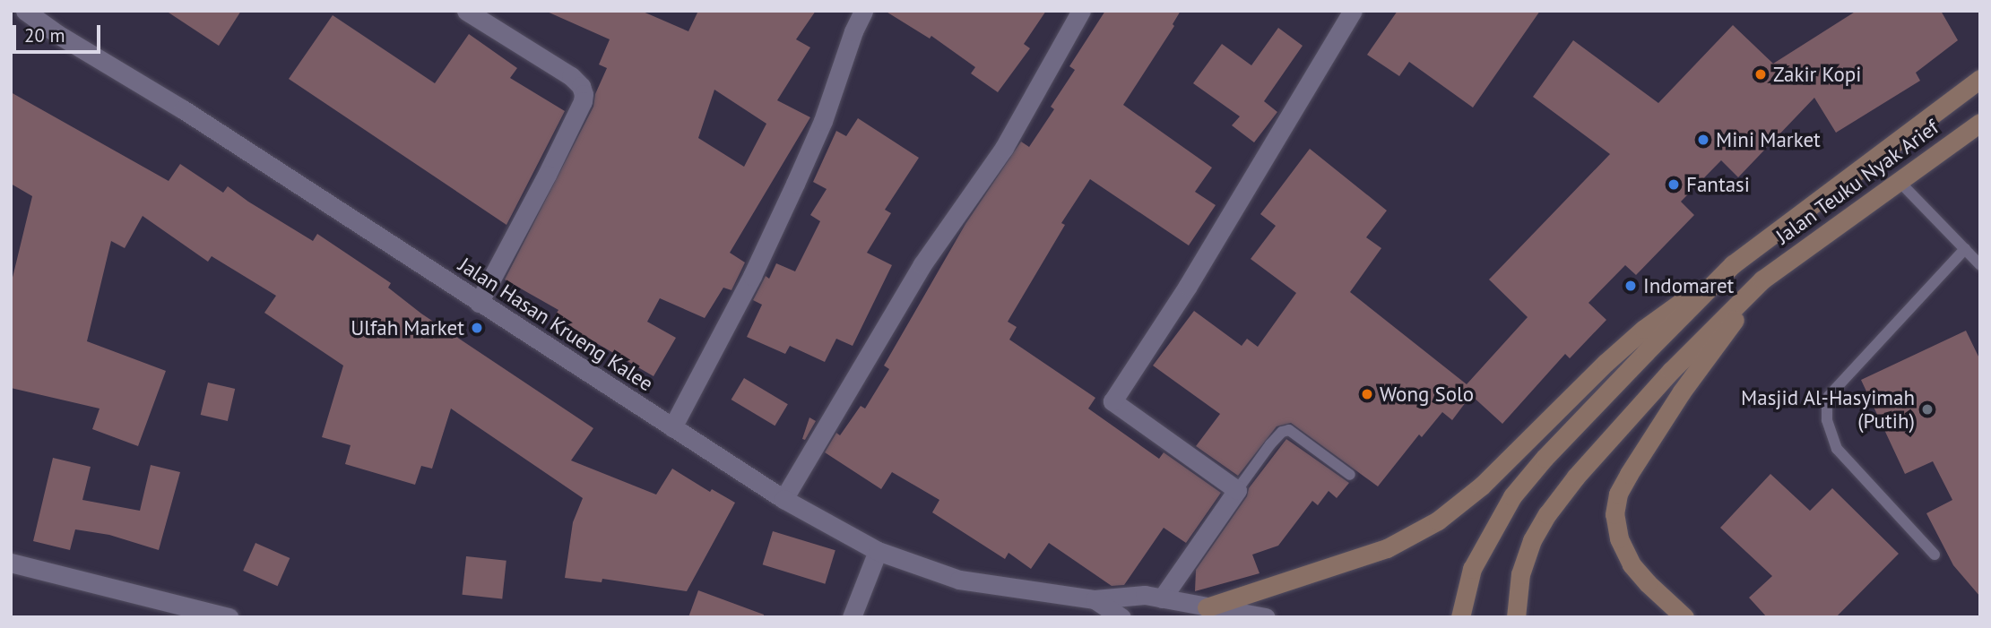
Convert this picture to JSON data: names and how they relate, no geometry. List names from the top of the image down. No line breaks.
{"streets":{"main road":["Jalan Teuku Nyak Arief"],"street":["Jalan Hasan Krueng Kalee"]},"places":["Zakir Kopi","Mini Market","Fantasi","Indomaret","Ulfah Market","Wong Solo","Masjid Al-Hasyimah (Putih)"],"scale_bar":"20 m"}
